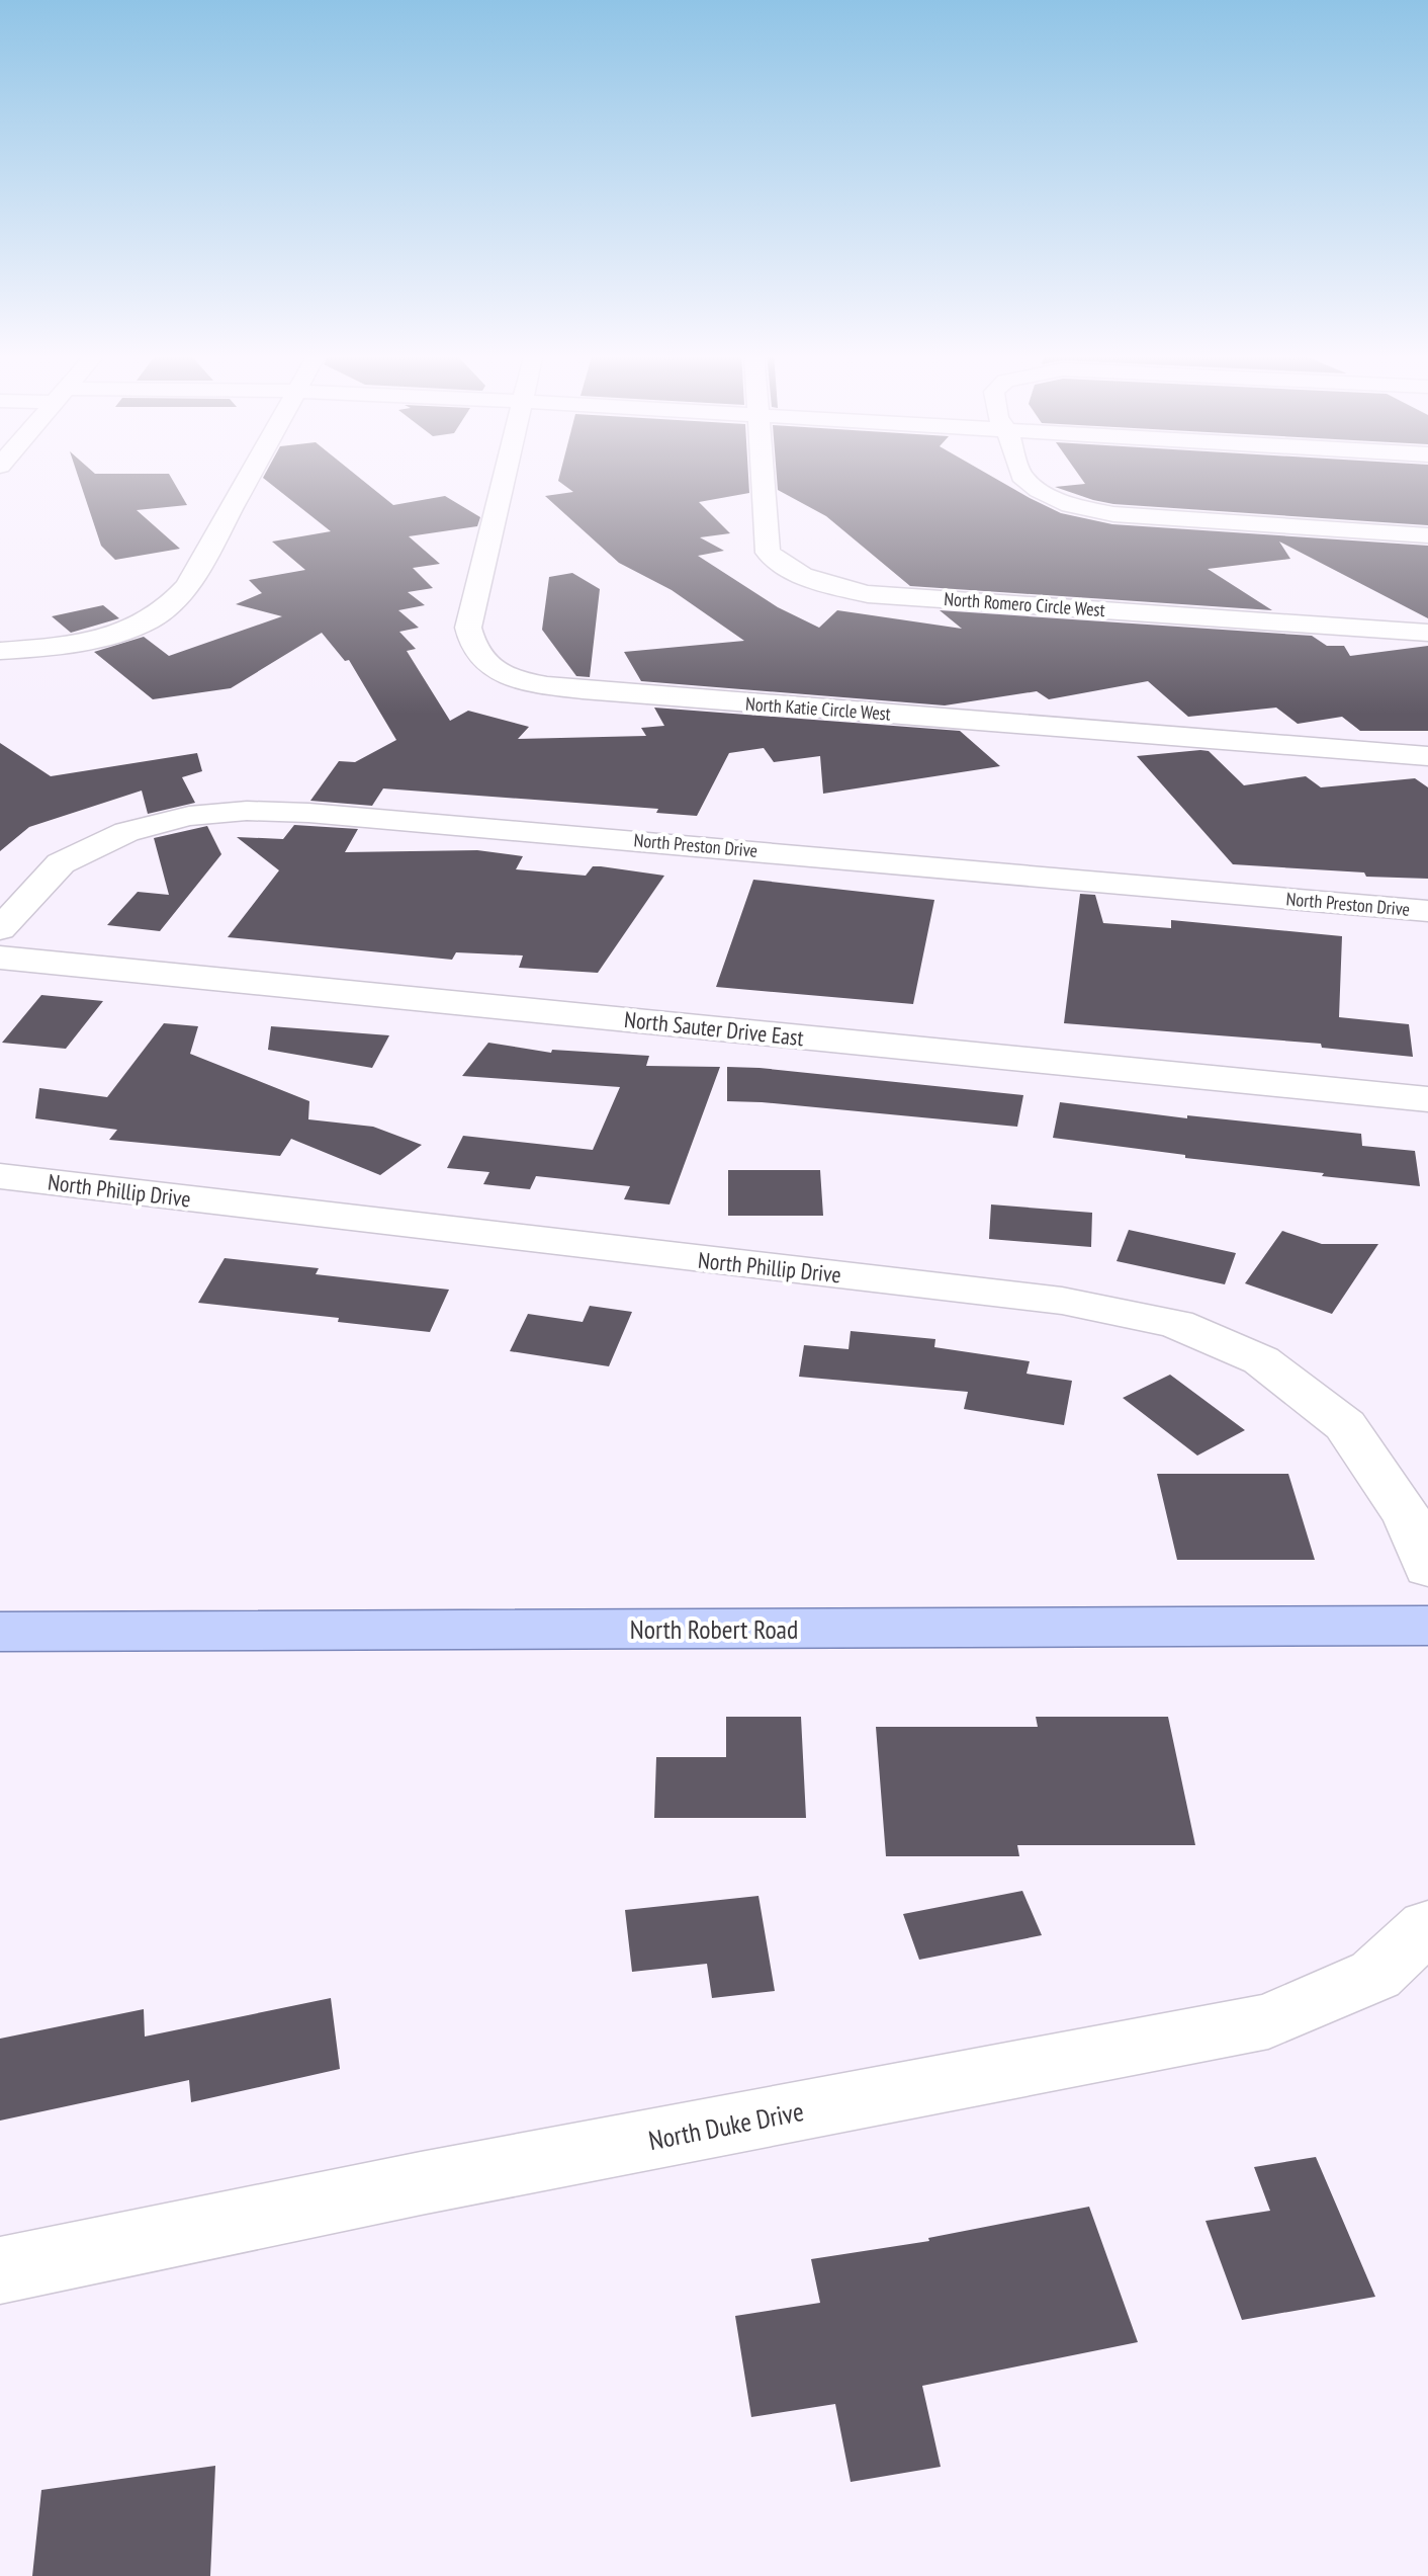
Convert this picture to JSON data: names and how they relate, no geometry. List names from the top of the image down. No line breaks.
{"streets":{"main road":["North Robert Road"],"street":["North Romero Circle West","North Katie Circle West","North Preston Drive","North Sauter Drive East","North Phillip Drive","North Duke Drive"]}}
